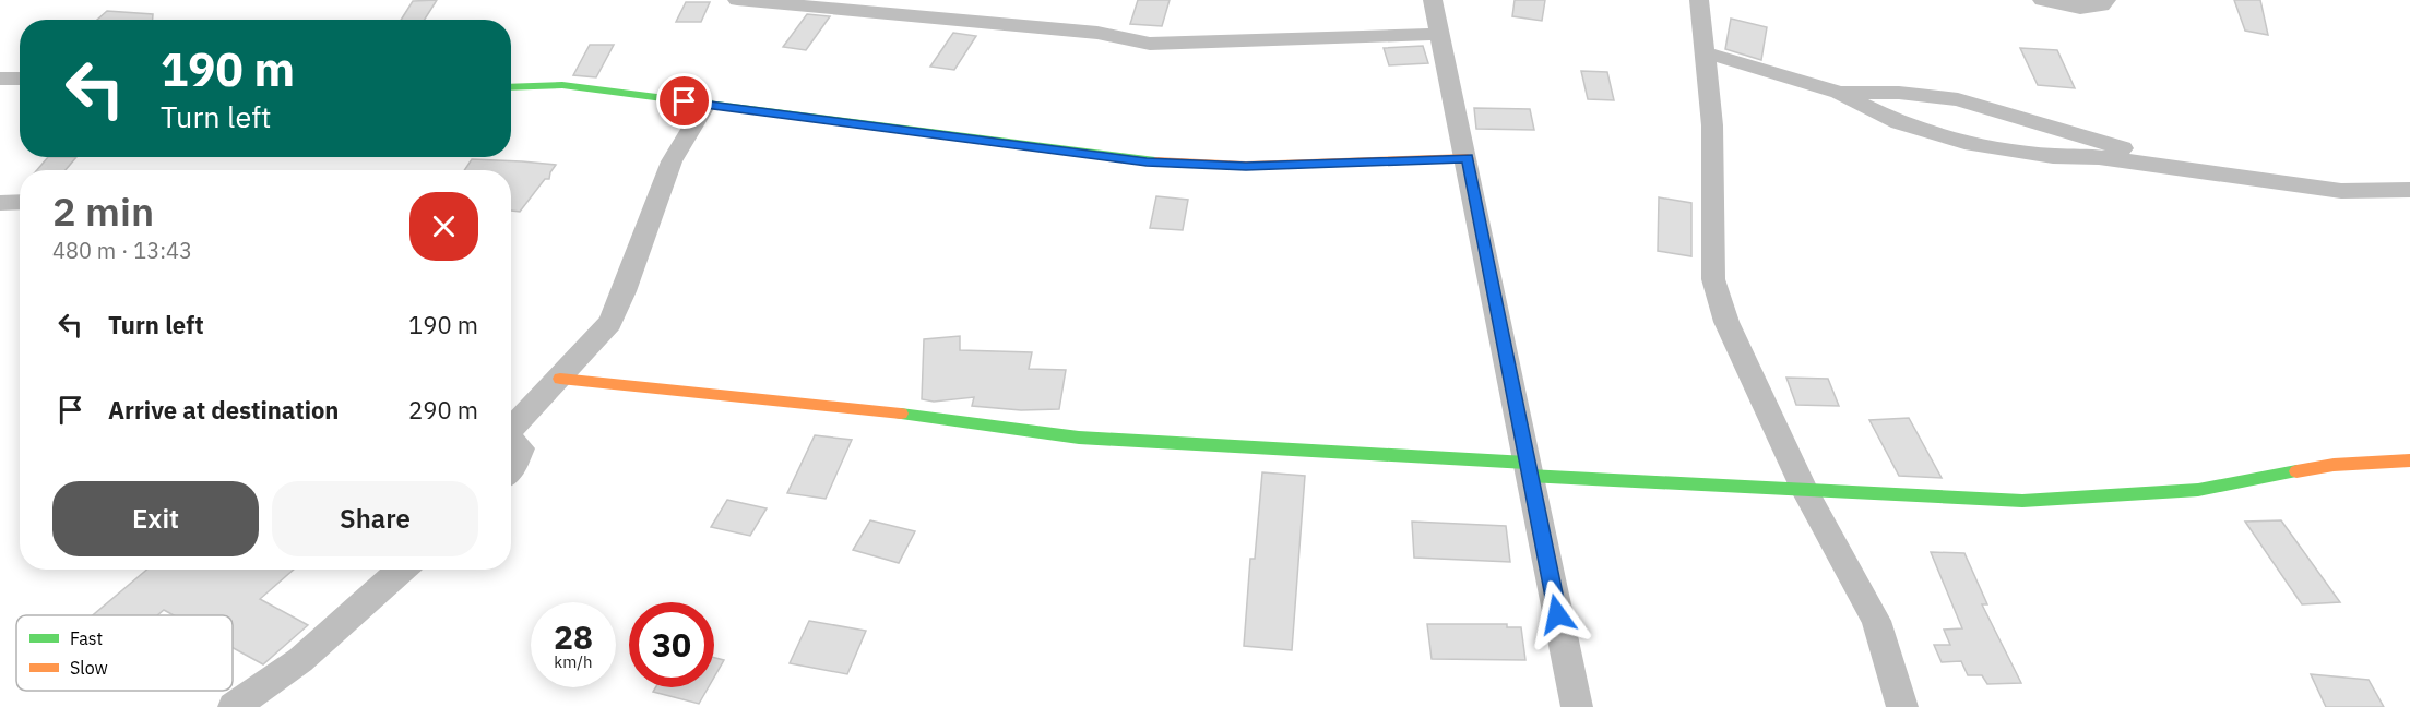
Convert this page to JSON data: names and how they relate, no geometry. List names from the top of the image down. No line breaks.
{"legend":["Fast","Slow"],"page":{"turn":["190 m","Turn left"],"heading":["2 min","480 m · 13:43"],"list":[{"name":"Turn left","value":"190 m"},{"name":"Arrive at destination","value":"290 m"}],"buttons":["Exit","Share"],"speed":"28 km/h","limit":"30"}}
